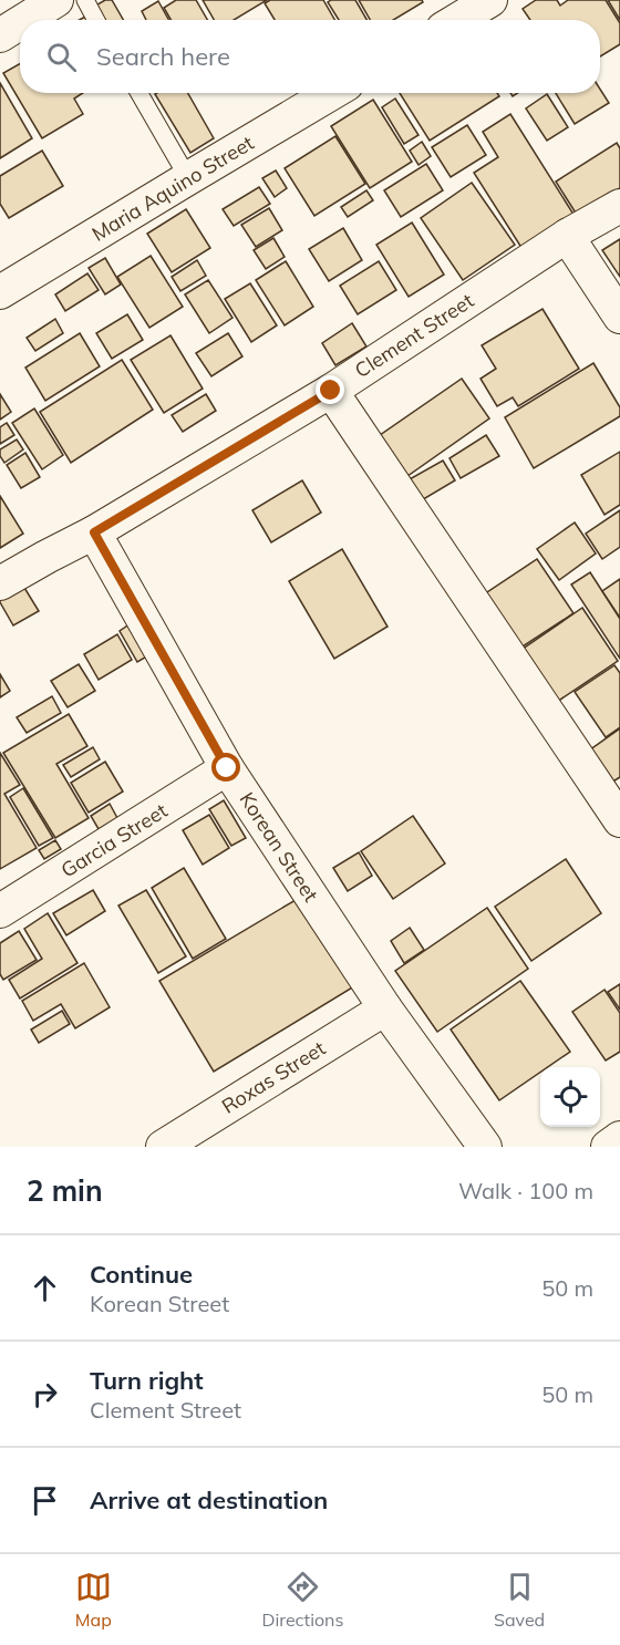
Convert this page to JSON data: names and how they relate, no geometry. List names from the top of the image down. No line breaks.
{"streets":{"street":["Maria Aquino Street","Clement Street","Garcia Street","Korean Street","Roxas Street"]},"crossings":[["Clement Street","Korean Street"],["Garcia Street","Korean Street"],["Korean Street","Roxas Street"]],"page":{"search":"Search here","heading":["2 min","Walk · 100 m"],"list":[["Continue","Korean Street","50 m"],["Turn right","Clement Street","50 m"],"Arrive at destination"],"nav":["Map","Directions","Saved"]}}
